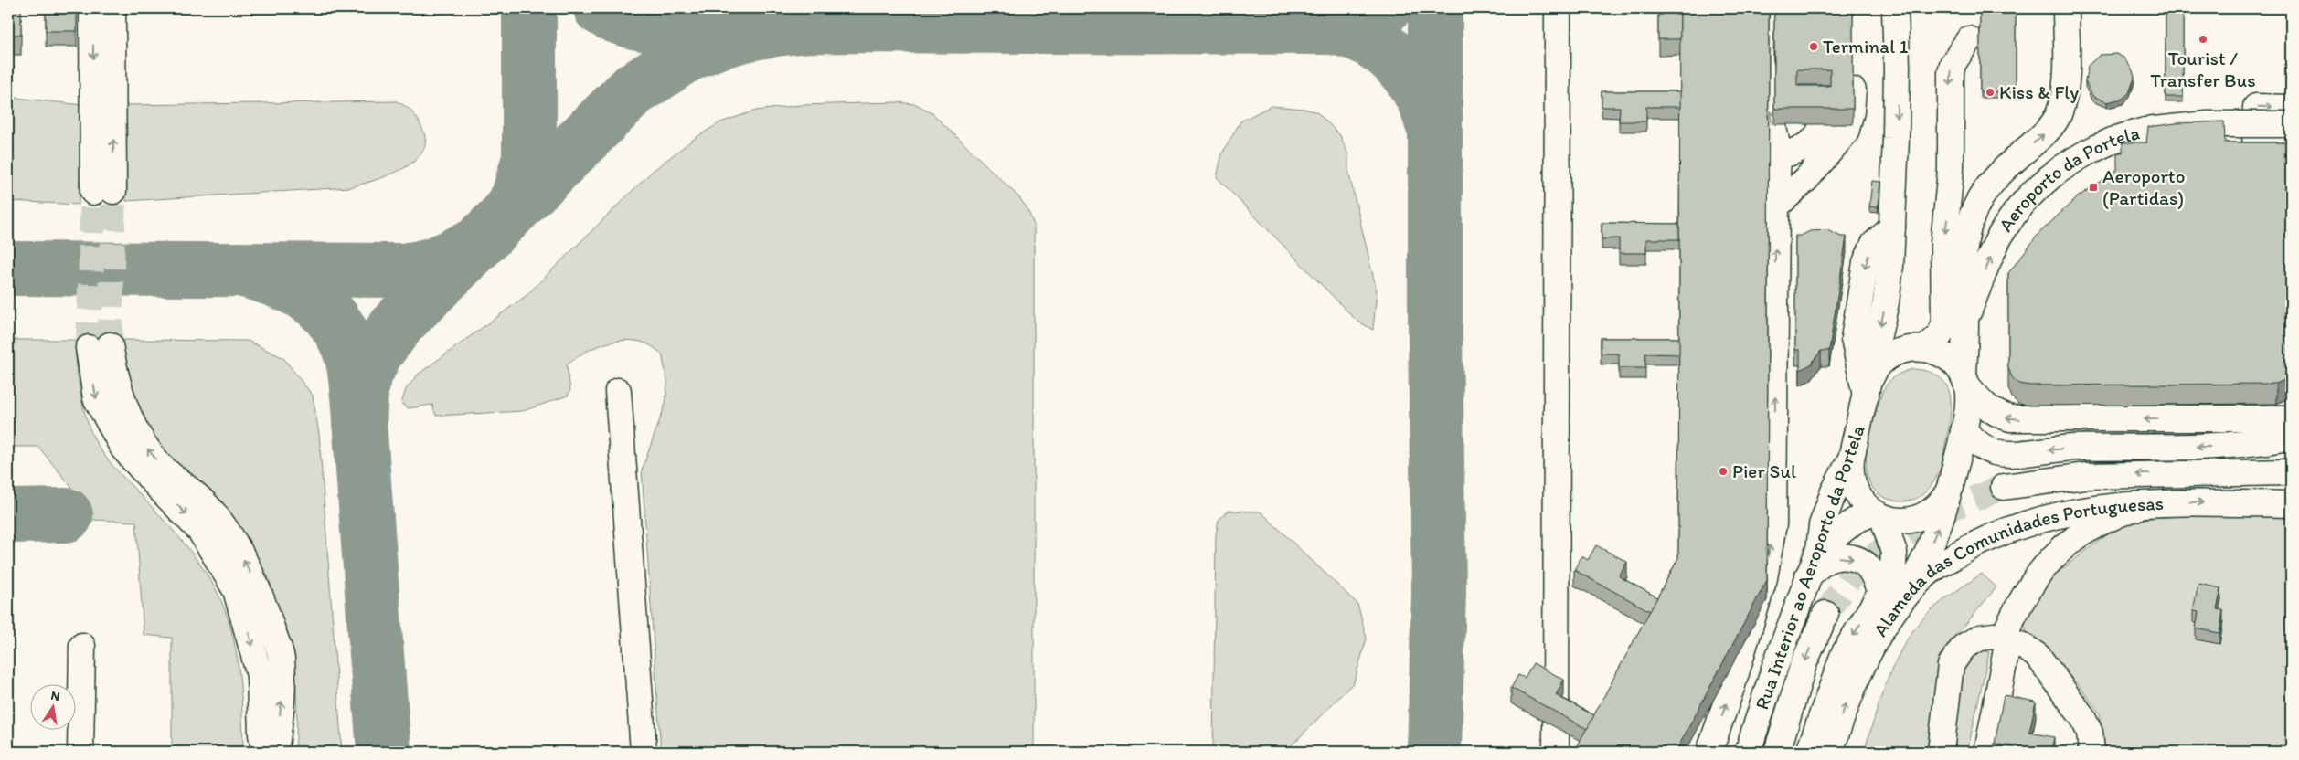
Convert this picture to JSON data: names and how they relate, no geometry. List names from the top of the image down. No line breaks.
{"streets":{"main road":["Aeroporto da Portela","Rua Interior ao Aeroporto da Portela","Alameda das Comunidades Portuguesas"]},"one_way":["Aeroporto da Portela"],"places":{"other":["Tourist / Transfer Bus","Terminal 1","Kiss & Fly","Pier Sul"],"transit":["Aeroporto (Partidas)"]},"north":"top"}
